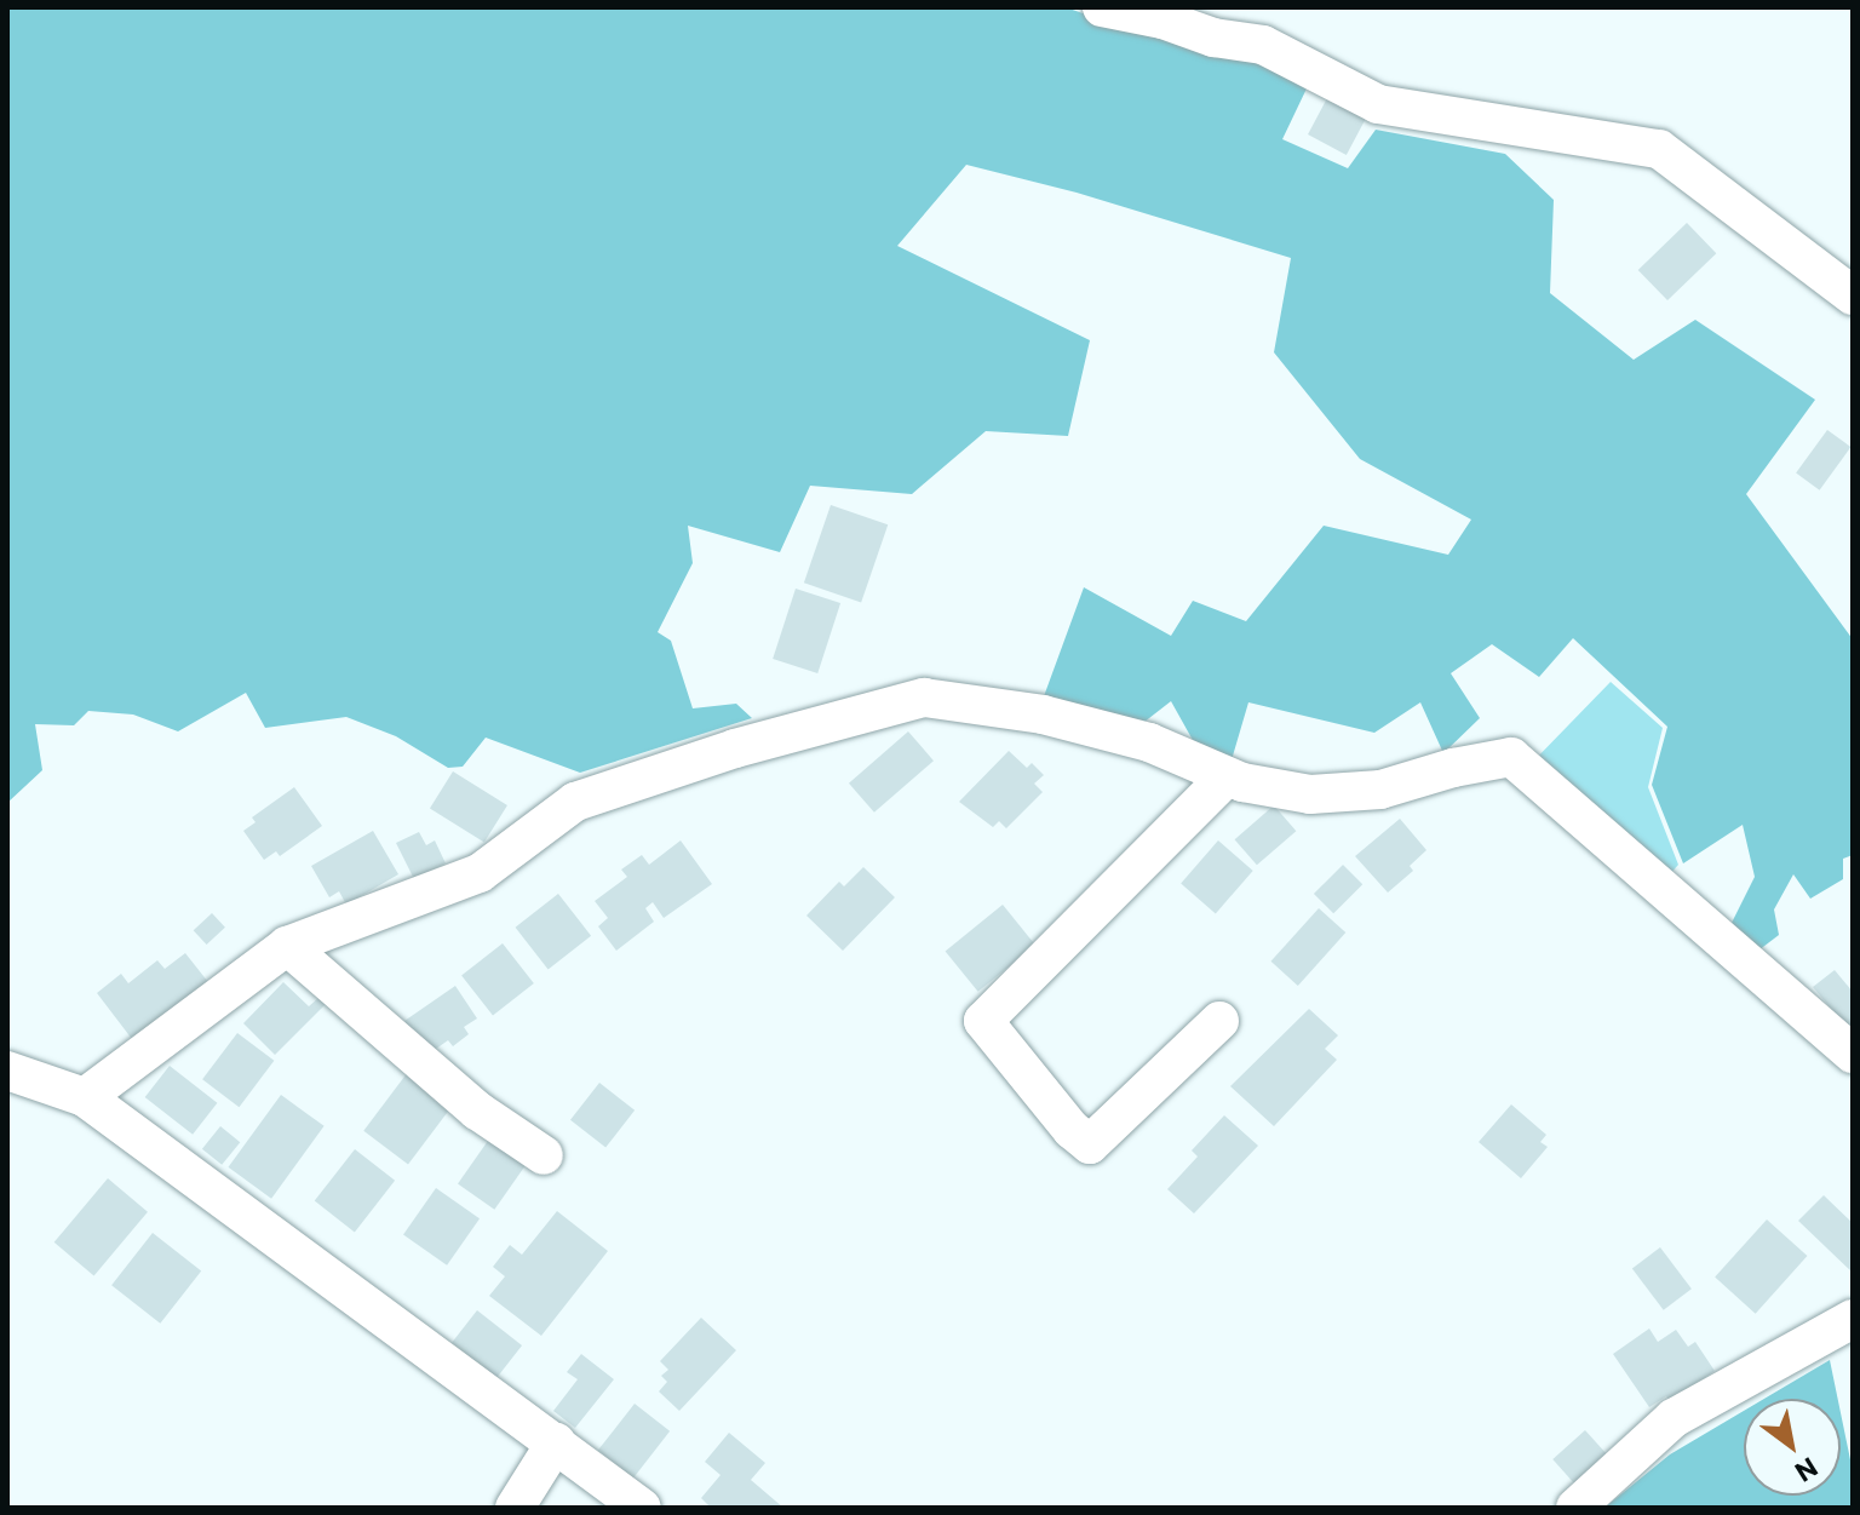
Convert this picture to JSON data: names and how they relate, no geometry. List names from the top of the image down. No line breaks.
{"north":"bottom right"}
